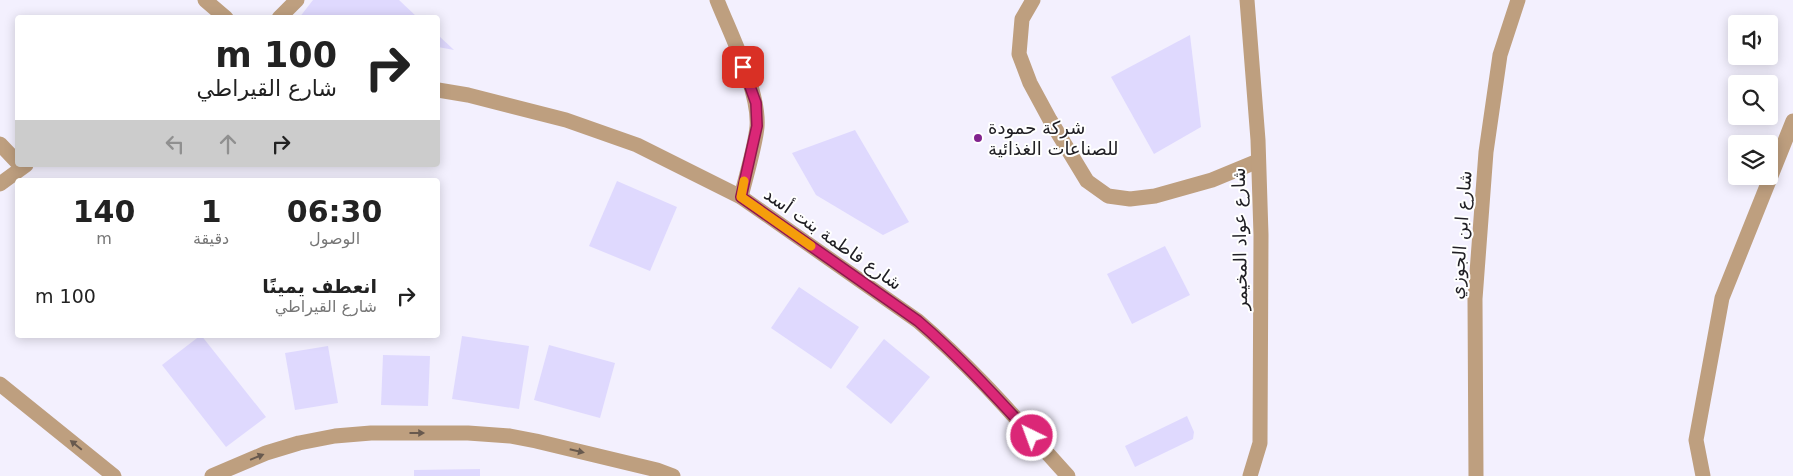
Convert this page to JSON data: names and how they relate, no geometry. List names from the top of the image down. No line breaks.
{"streets":{"street":["شارع ابن الجوزي","شارع فاطمة بنت أسد","شارع عواد المخيمر"]},"places":["شركة حمودة للصناعات الغذائية"],"page":{"turn":["100 m","شارع القيراطي"],"eta":["06:30","الوصول","1","دقيقة","140","m"],"list":[{"name":"انعطف يمينًا","note":"شارع القيراطي","value":"100 m"}]}}
